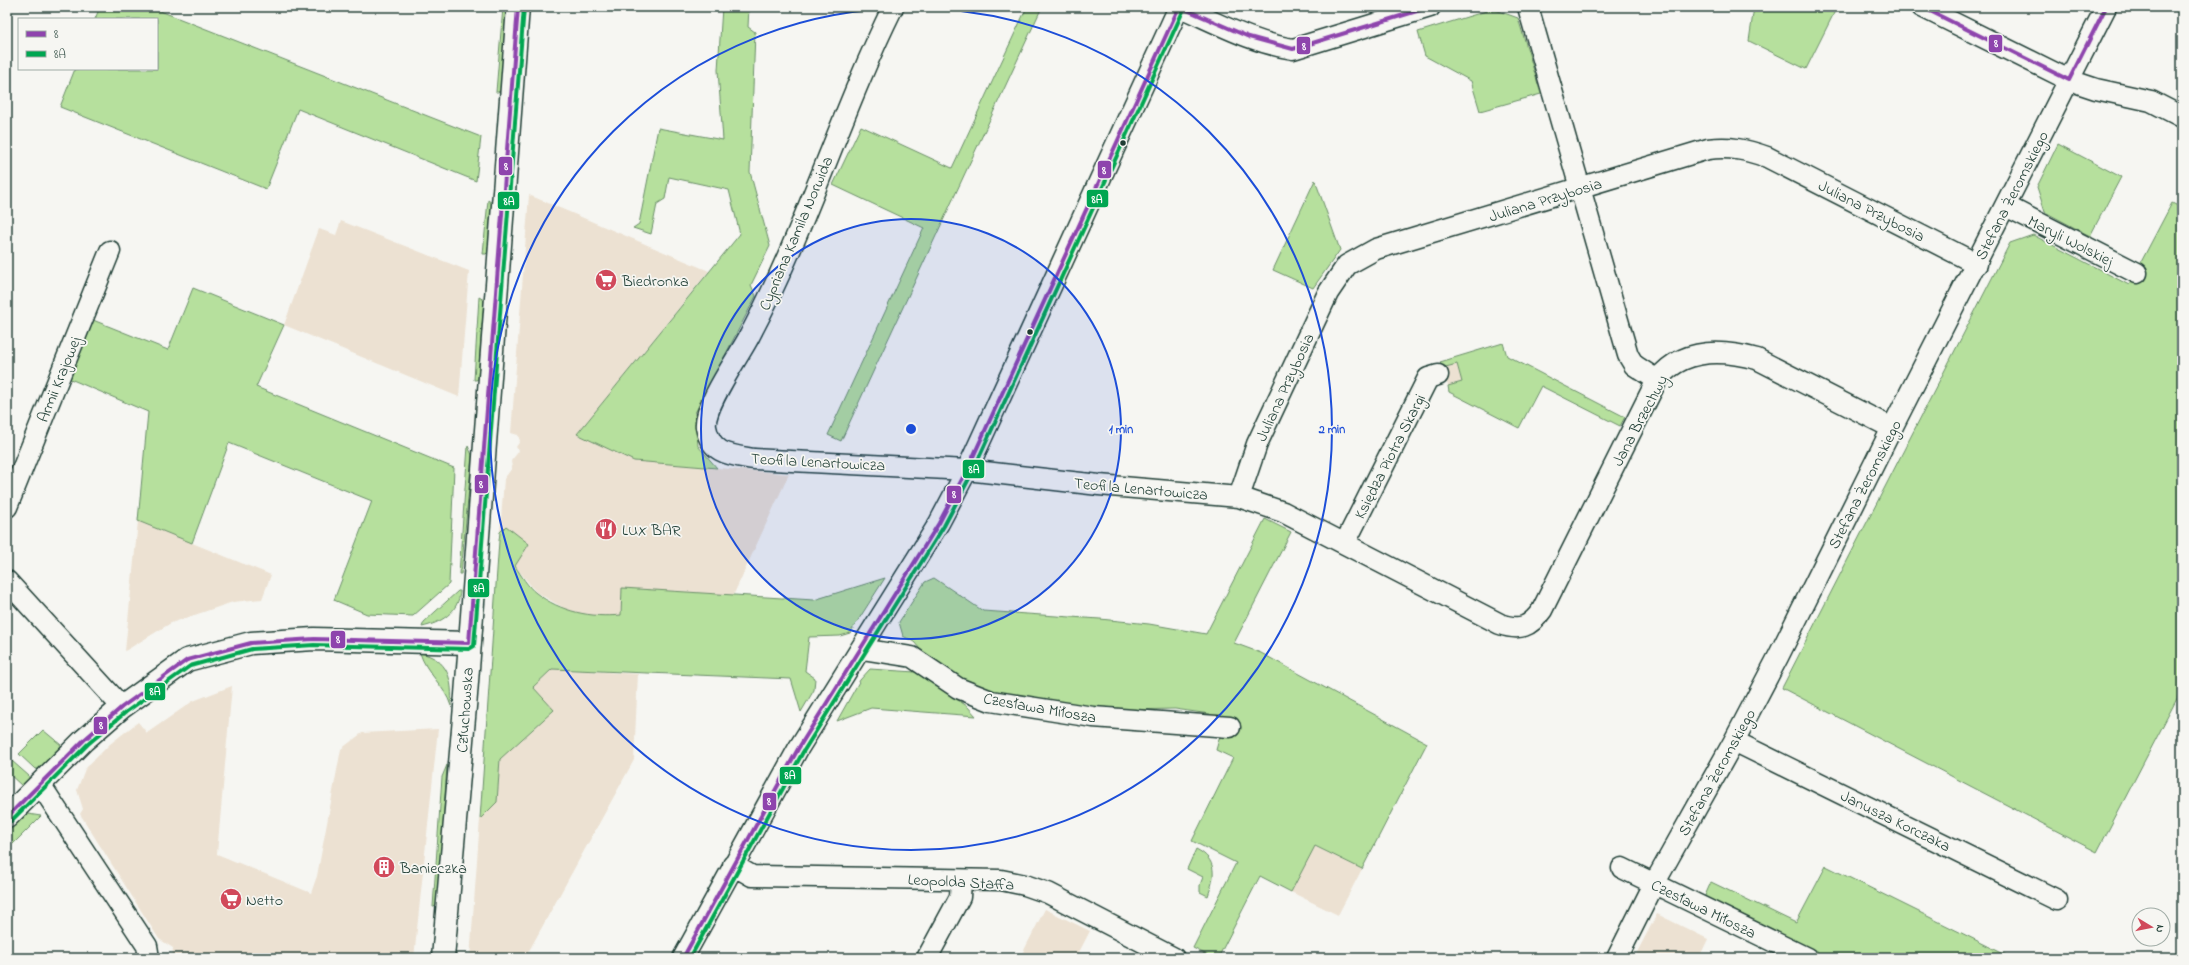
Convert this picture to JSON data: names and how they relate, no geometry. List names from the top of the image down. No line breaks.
{"streets":{"main road":["Człuchowska"],"street":["Stefana Żeromskiego","Juliana Przybosia","Cypriana Kamila Norwida","Maryli Wolskiej","Armii Krajowej","Jana Brzechwy","Księdza Piotra Skargi","Teofila Lenartowicza","Czesława Miłosza","Janusza Korczaka","Leopolda Staffa"]},"crossings":[["Stefana Żeromskiego","Juliana Przybosia"],["Stefana Żeromskiego","Maryli Wolskiej"],["Stefana Żeromskiego","Jana Brzechwy"],["Stefana Żeromskiego","Czesława Miłosza"],["Stefana Żeromskiego","Janusza Korczaka"],["Juliana Przybosia","Teofila Lenartowicza"],["Cypriana Kamila Norwida","Teofila Lenartowicza"],["Jana Brzechwy","Teofila Lenartowicza"],["Księdza Piotra Skargi","Teofila Lenartowicza"]],"places":{"supermarket":["Biedronka","Netto"],"restaurant":["LUX BAR"],"building":["Banieczka"]},"lines":["transit line 8","transit line 8A"],"legend":["8","8A"],"north":"right","rings":["1 min","2 min"]}
